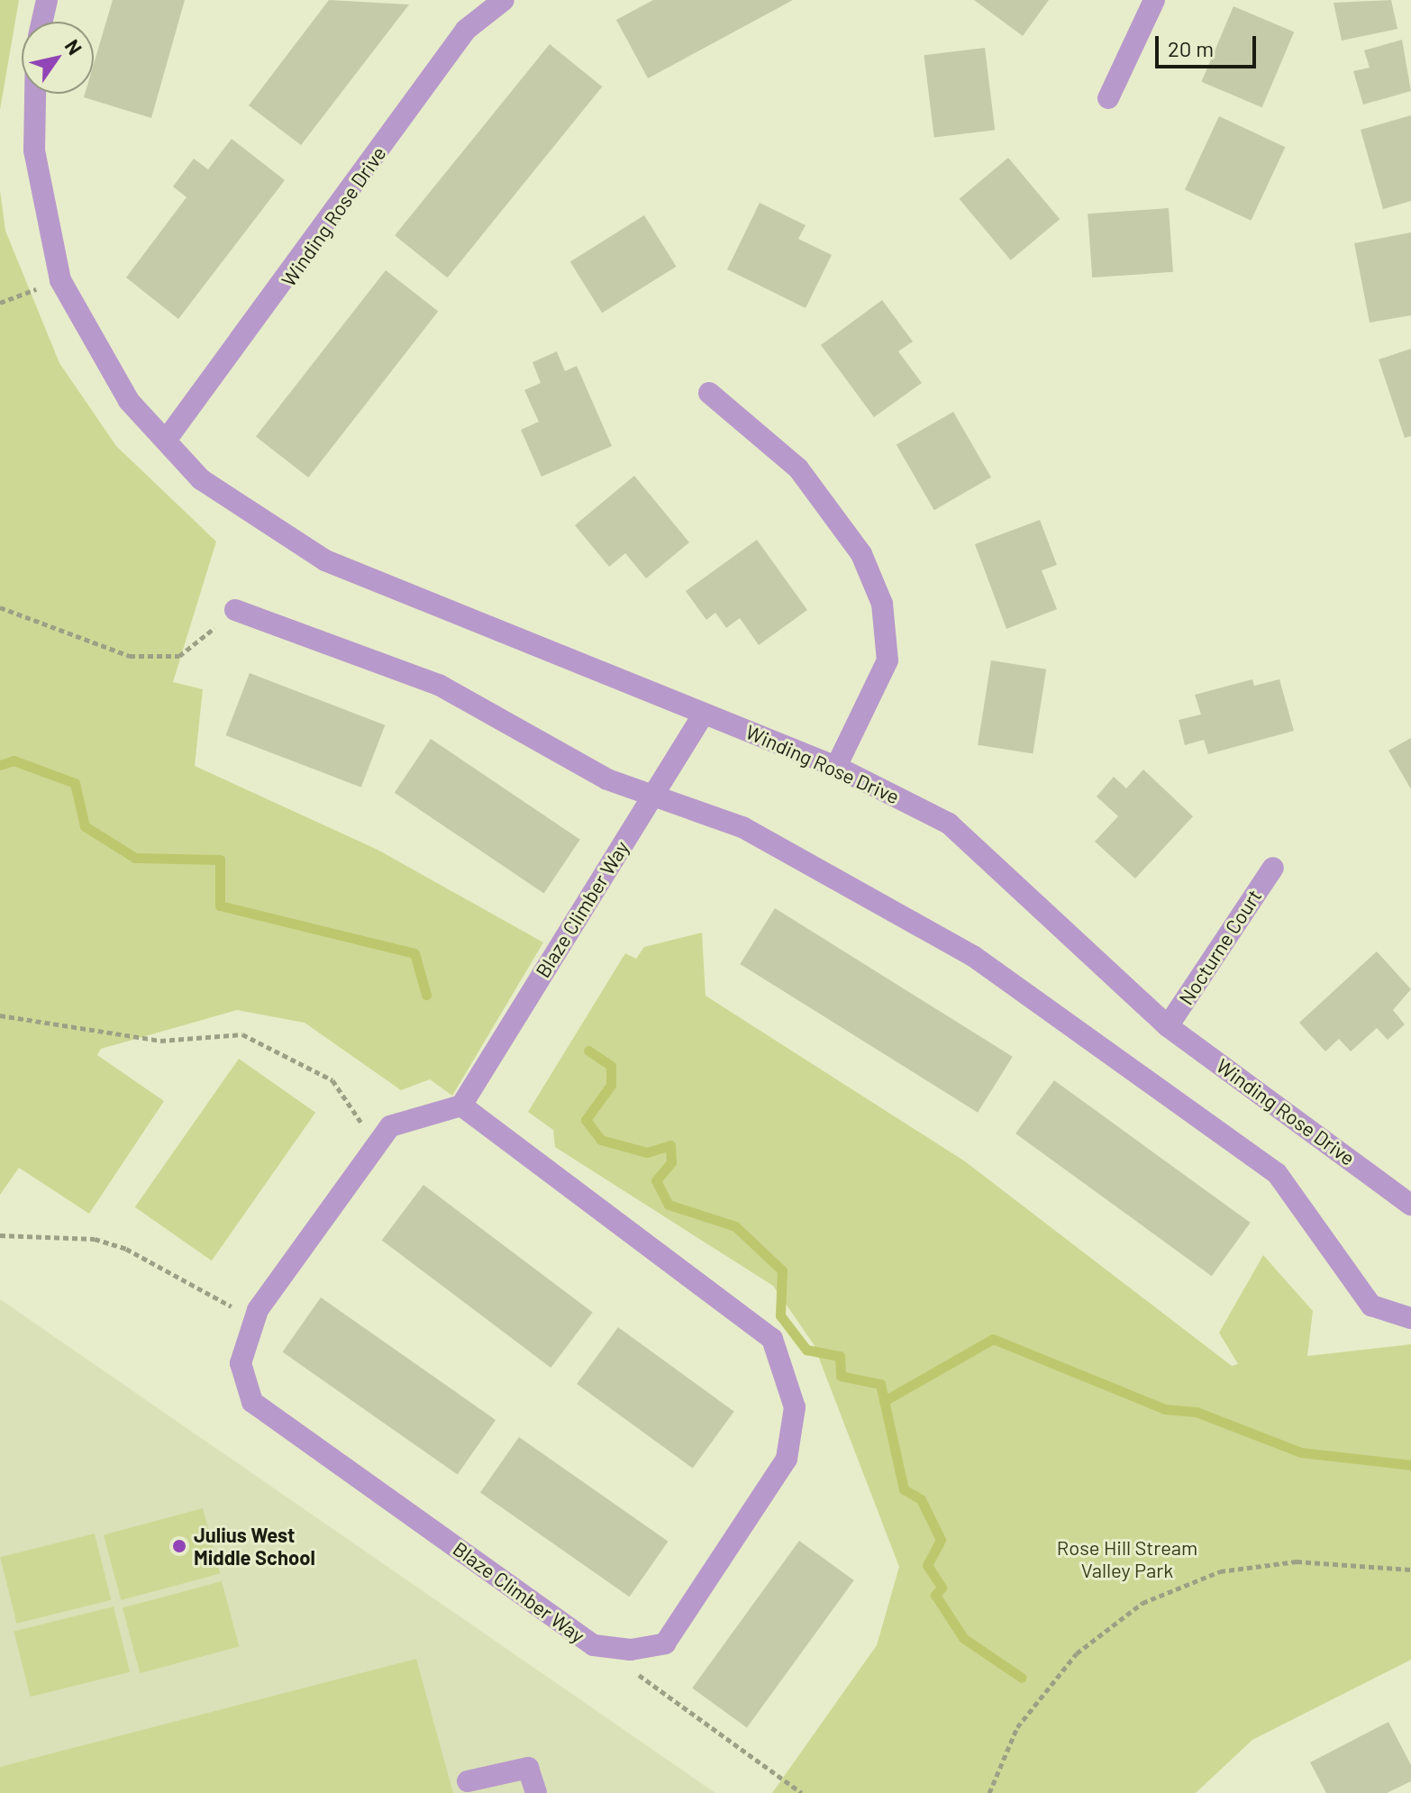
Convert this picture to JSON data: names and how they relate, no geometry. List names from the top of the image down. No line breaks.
{"streets":{"street":["Winding Rose Drive","Blaze Climber Way","Nocturne Court"]},"crossings":[["Winding Rose Drive","Blaze Climber Way"],["Winding Rose Drive","Nocturne Court"]],"parks":["Rose Hill Stream Valley Park"],"places":["Julius West Middle School"],"scale_bar":"20 m","north":"top right"}
